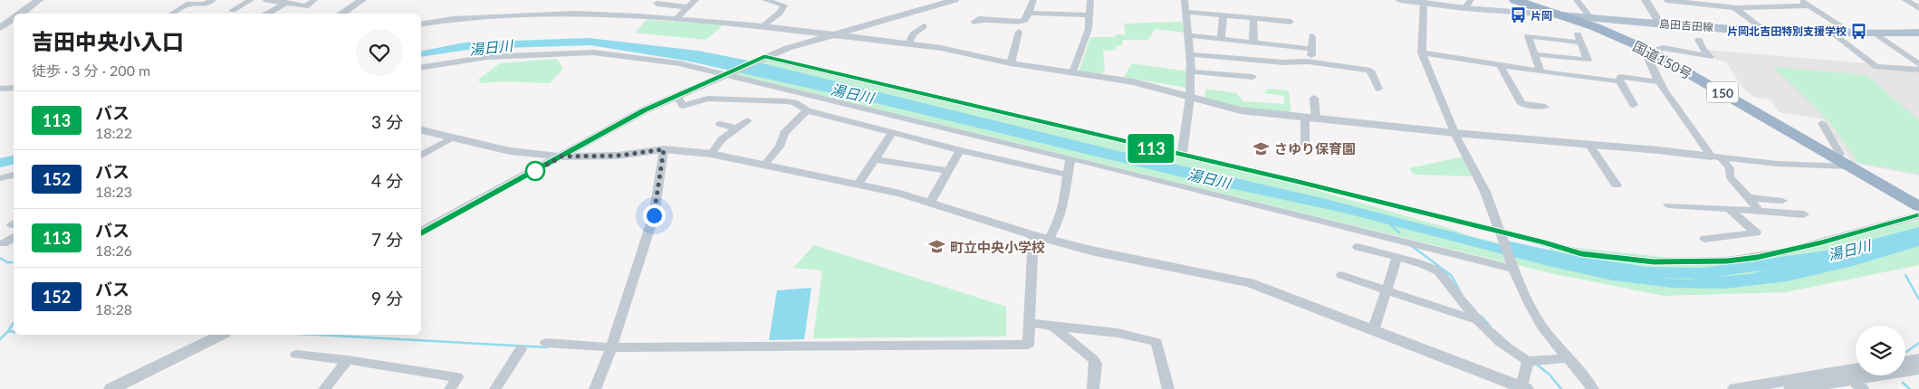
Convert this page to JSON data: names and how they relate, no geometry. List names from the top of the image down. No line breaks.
{"streets":{"highway":["国道150号","150"],"main road":["島田吉田線"]},"crossings":[["島田吉田線","国道150号"]],"water":["湯日川"],"places":{"bus stop":["片岡","片岡北吉田特別支援学校"],"school or university":["さゆり保育園","町立中央小学校"]},"lines":["bus line 113"],"page":{"on_map":"113","heading":["吉田中央小入口","徒歩 · 3 分 · 200 m"],"list":[{"mark":"113","name":"バス","note":"18:22","value":"3 分"},{"mark":"152","name":"バス","note":"18:23","value":"4 分"},{"mark":"113","name":"バス","note":"18:26","value":"7 分"},{"mark":"152","name":"バス","note":"18:28","value":"9 分"}]}}
